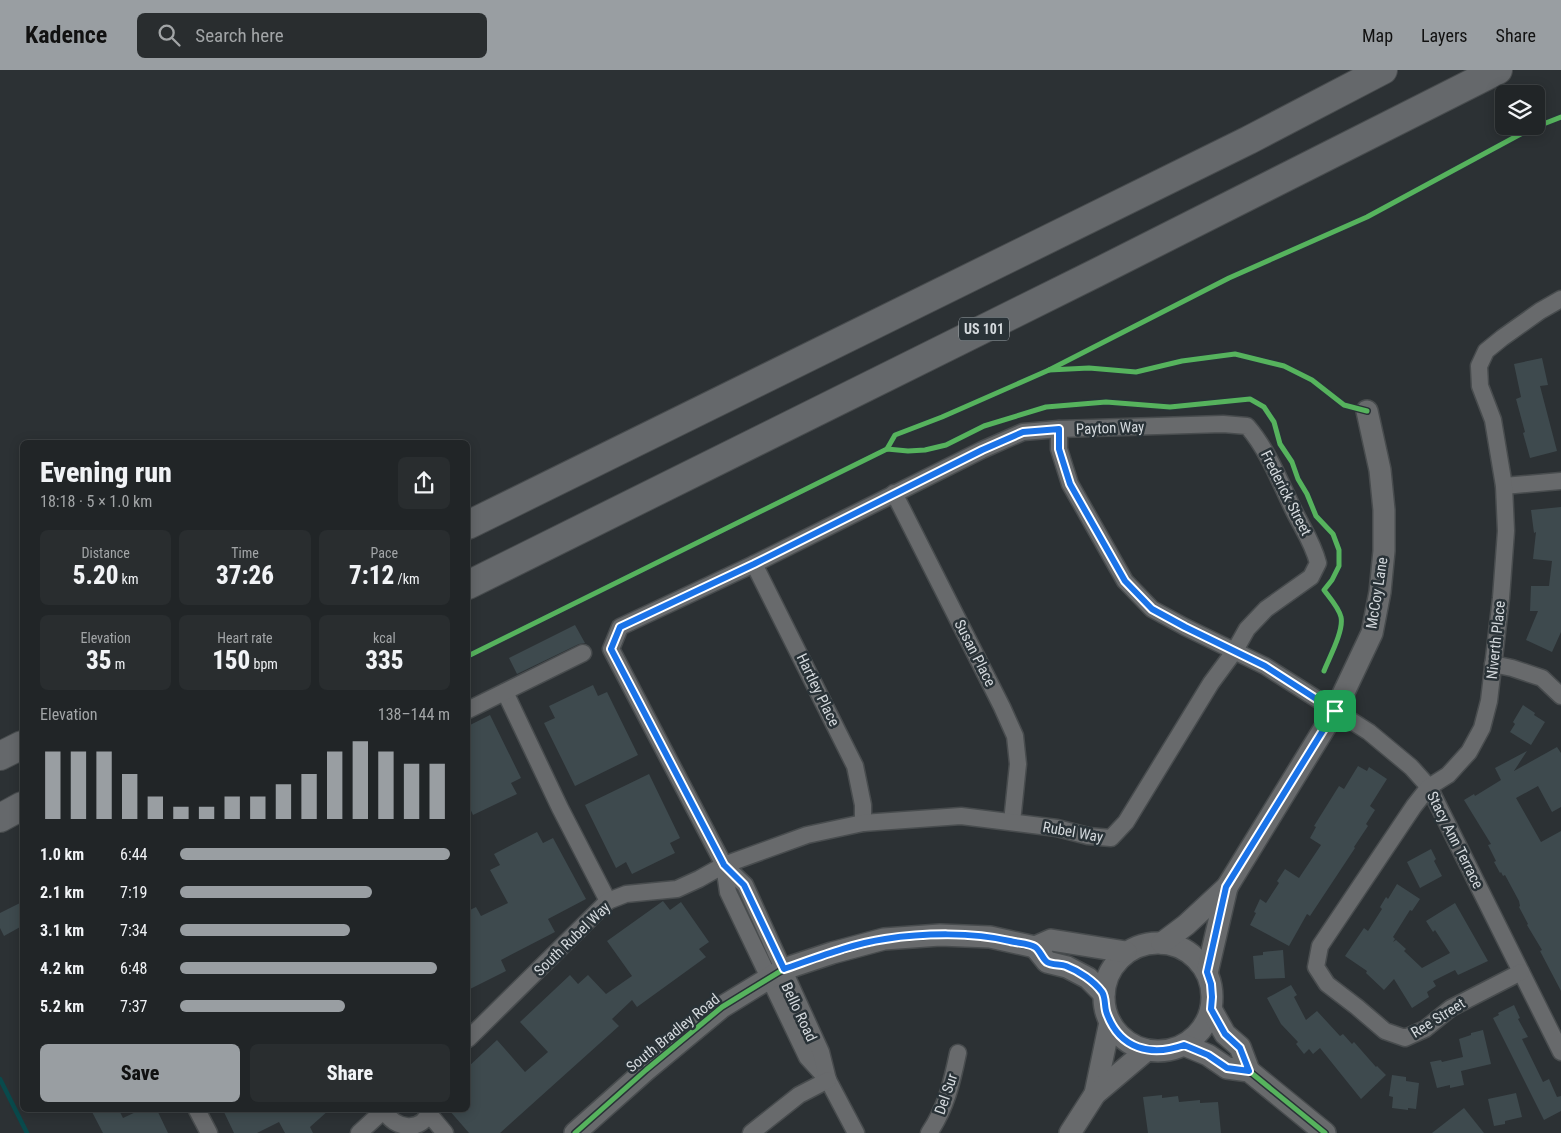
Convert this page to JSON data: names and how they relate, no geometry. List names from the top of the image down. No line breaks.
{"streets":{"highway":["US 101"],"street":["Payton Way","Frederick Street","McCoy Lane","Niverth Place","Susan Place","Hartley Place","Rubel Way","Stacy Ann Terrace","South Rubel Way","Bello Road","Ree Street","South Bradley Road","Del Sur"]},"crossings":[["Payton Way","Frederick Street"],["Payton Way","Susan Place"],["Payton Way","Hartley Place"],["Payton Way","Stacy Ann Terrace"],["Payton Way","Bello Road"],["Frederick Street","Rubel Way"],["McCoy Lane","Stacy Ann Terrace"],["McCoy Lane","South Bradley Road"],["Niverth Place","Stacy Ann Terrace"],["Niverth Place","Ree Street"],["Susan Place","Rubel Way"],["Hartley Place","Rubel Way"],["Rubel Way","Stacy Ann Terrace"],["Rubel Way","South Rubel Way"],["Rubel Way","Bello Road"],["Stacy Ann Terrace","Ree Street"],["South Rubel Way","Bello Road"],["Bello Road","South Bradley Road"]],"page":{"header":"Kadence","search":"Search here","nav":["Map","Layers","Share"],"heading":["Evening run","18:18 · 5 × 1.0 km"],"stats":[["Distance","5.20 km"],["Time","37:26"],["Pace","7:12 /km"],["Elevation","35 m"],["Heart rate","150 bpm"],["kcal","335"]],"chart":["Elevation","138–144 m"],"list":[{"name":"1.0 km","note":"6:44"},{"name":"2.1 km","note":"7:19"},{"name":"3.1 km","note":"7:34"},{"name":"4.2 km","note":"6:48"},{"name":"5.2 km","note":"7:37"}],"buttons":["Save","Share"]}}
